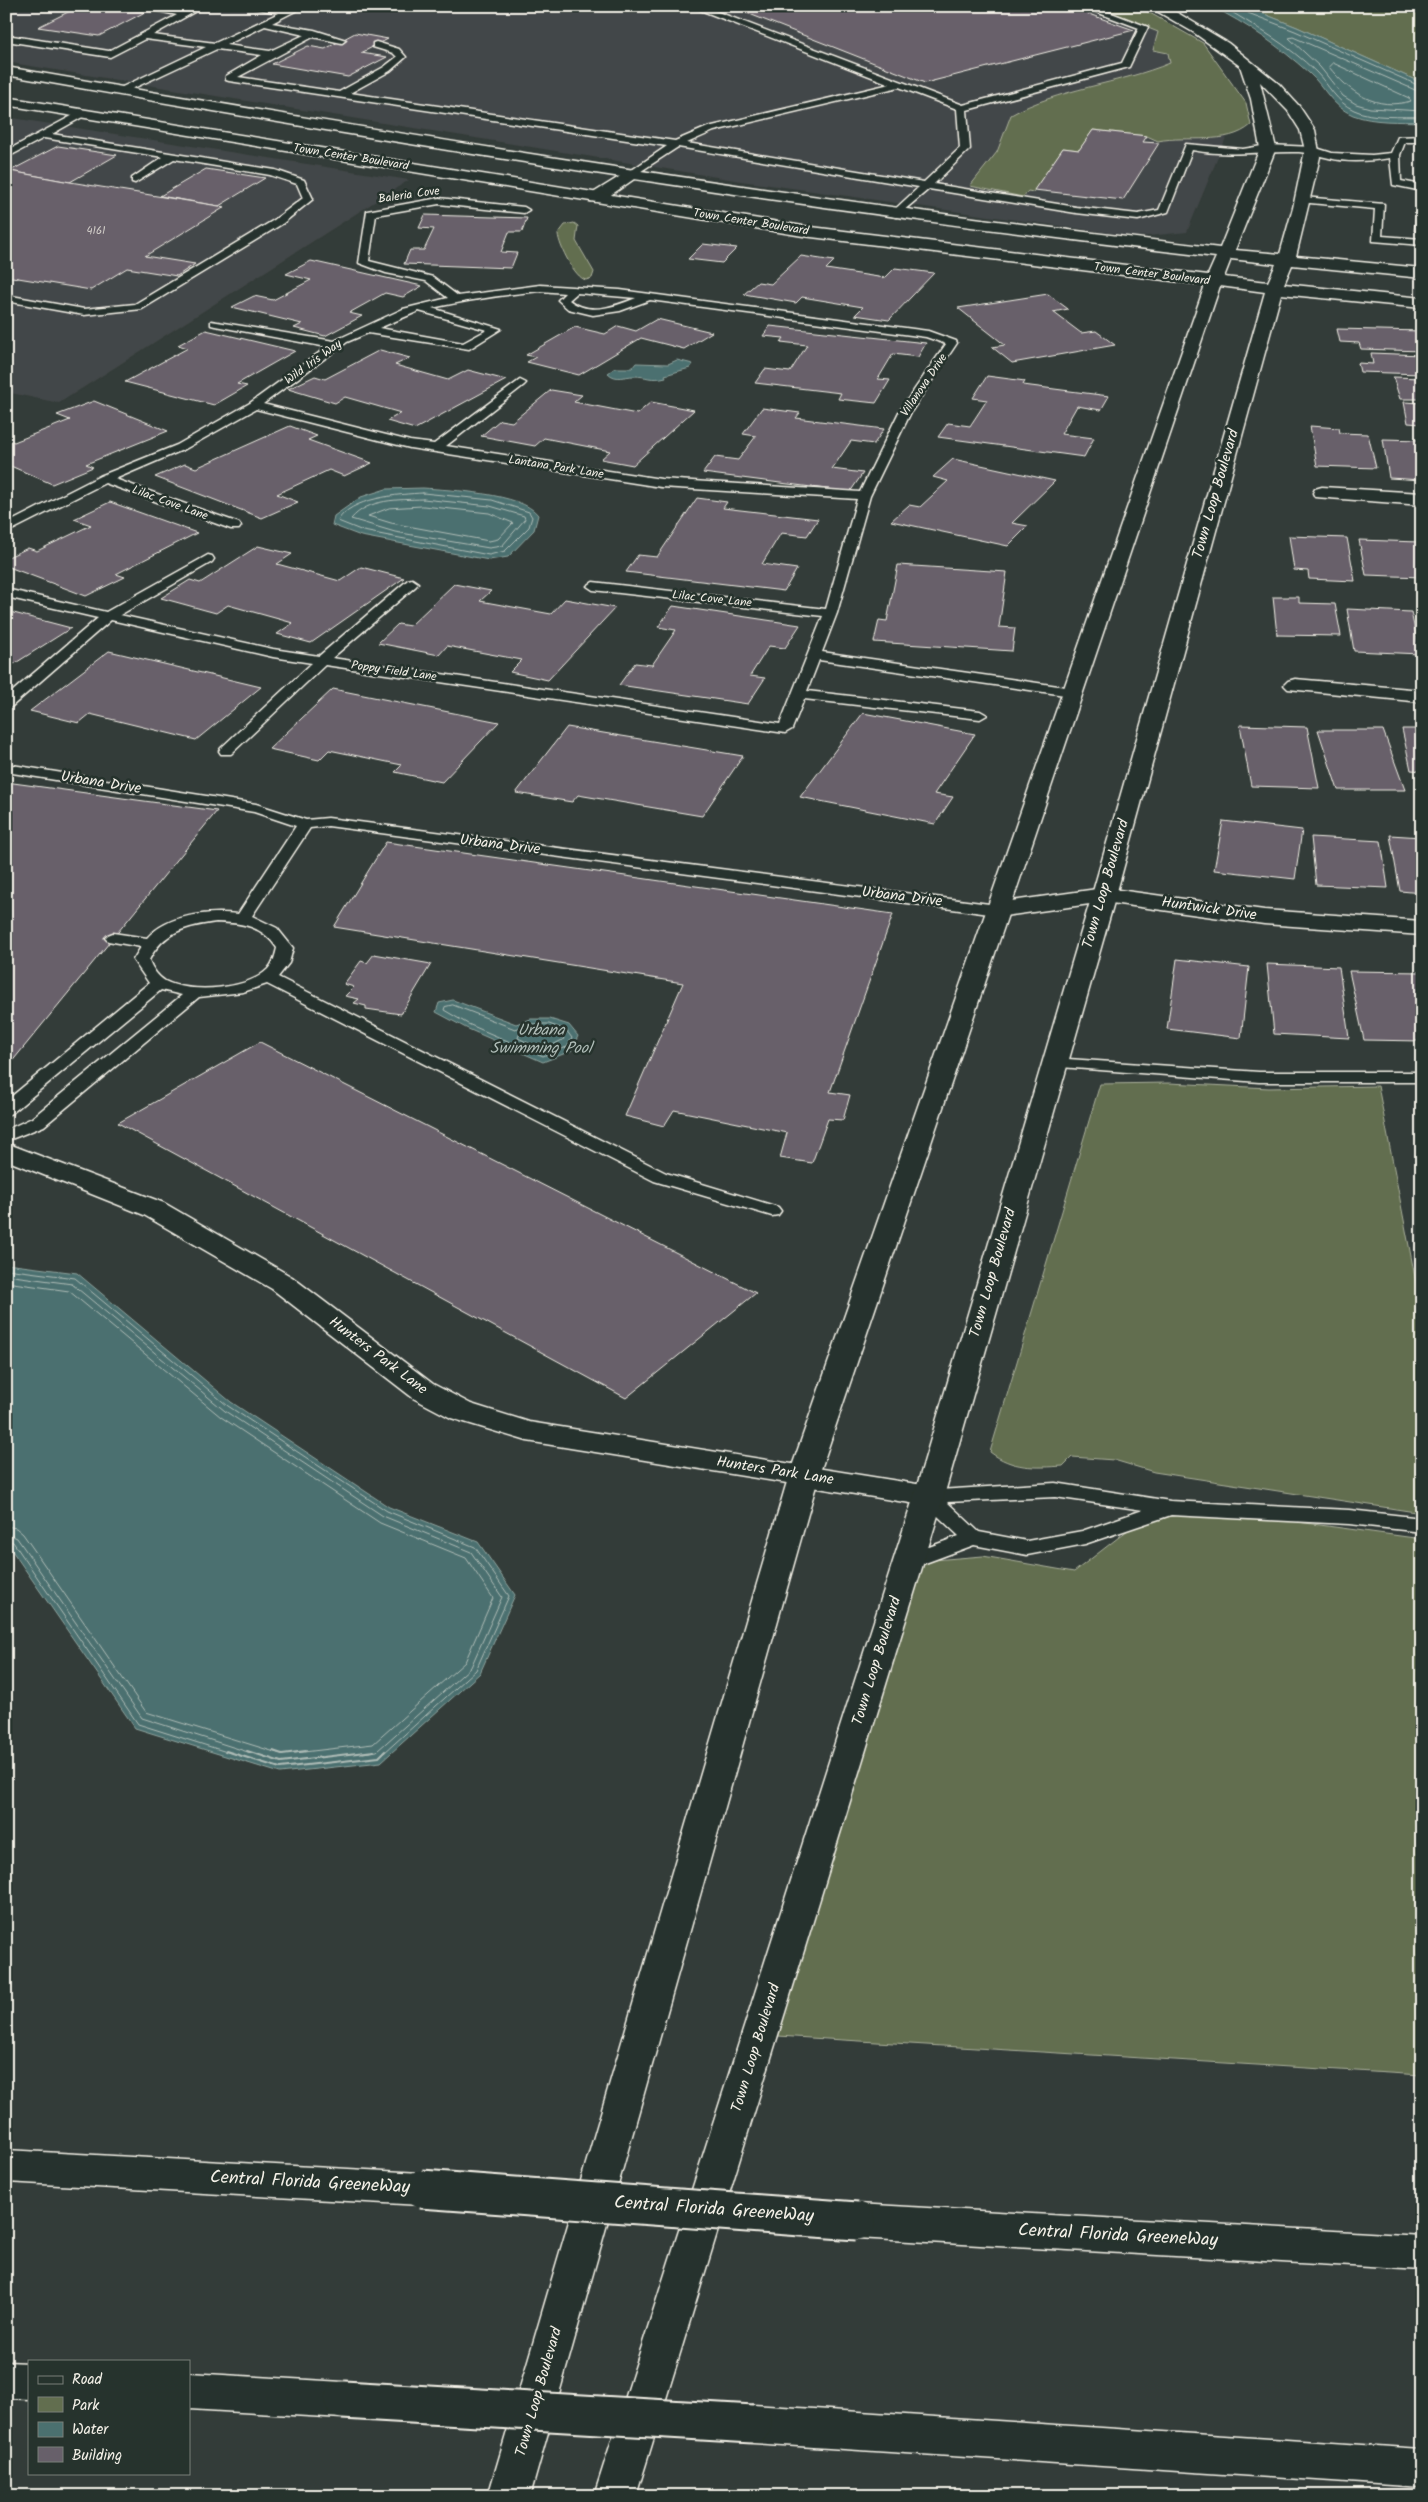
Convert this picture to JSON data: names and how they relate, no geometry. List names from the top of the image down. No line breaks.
{"streets":{"main road":["Town Center Boulevard","Town Loop Boulevard","Huntwick Drive","Hunters Park Lane","Central Florida GreeneWay"],"lane":["Baleria Cove","Wild Iris Way","Villanova Drive","Lantana Park Lane","Lilac Cove Lane","Poppy Field Lane","Urbana Drive"]},"crossings":[["Town Center Boulevard","Town Loop Boulevard"],["Baleria Cove","Wild Iris Way"],["Wild Iris Way","Villanova Drive"],["Wild Iris Way","Lantana Park Lane"],["Wild Iris Way","Lilac Cove Lane"],["Villanova Drive","Lantana Park Lane"],["Villanova Drive","Lilac Cove Lane"],["Villanova Drive","Poppy Field Lane"],["Town Loop Boulevard","Urbana Drive"],["Town Loop Boulevard","Huntwick Drive"],["Town Loop Boulevard","Hunters Park Lane"],["Urbana Drive","Huntwick Drive"]],"water":["Urbana Swimming Pool"],"house_numbers":["4161"],"legend":["Road","Park","Water","Building"]}
